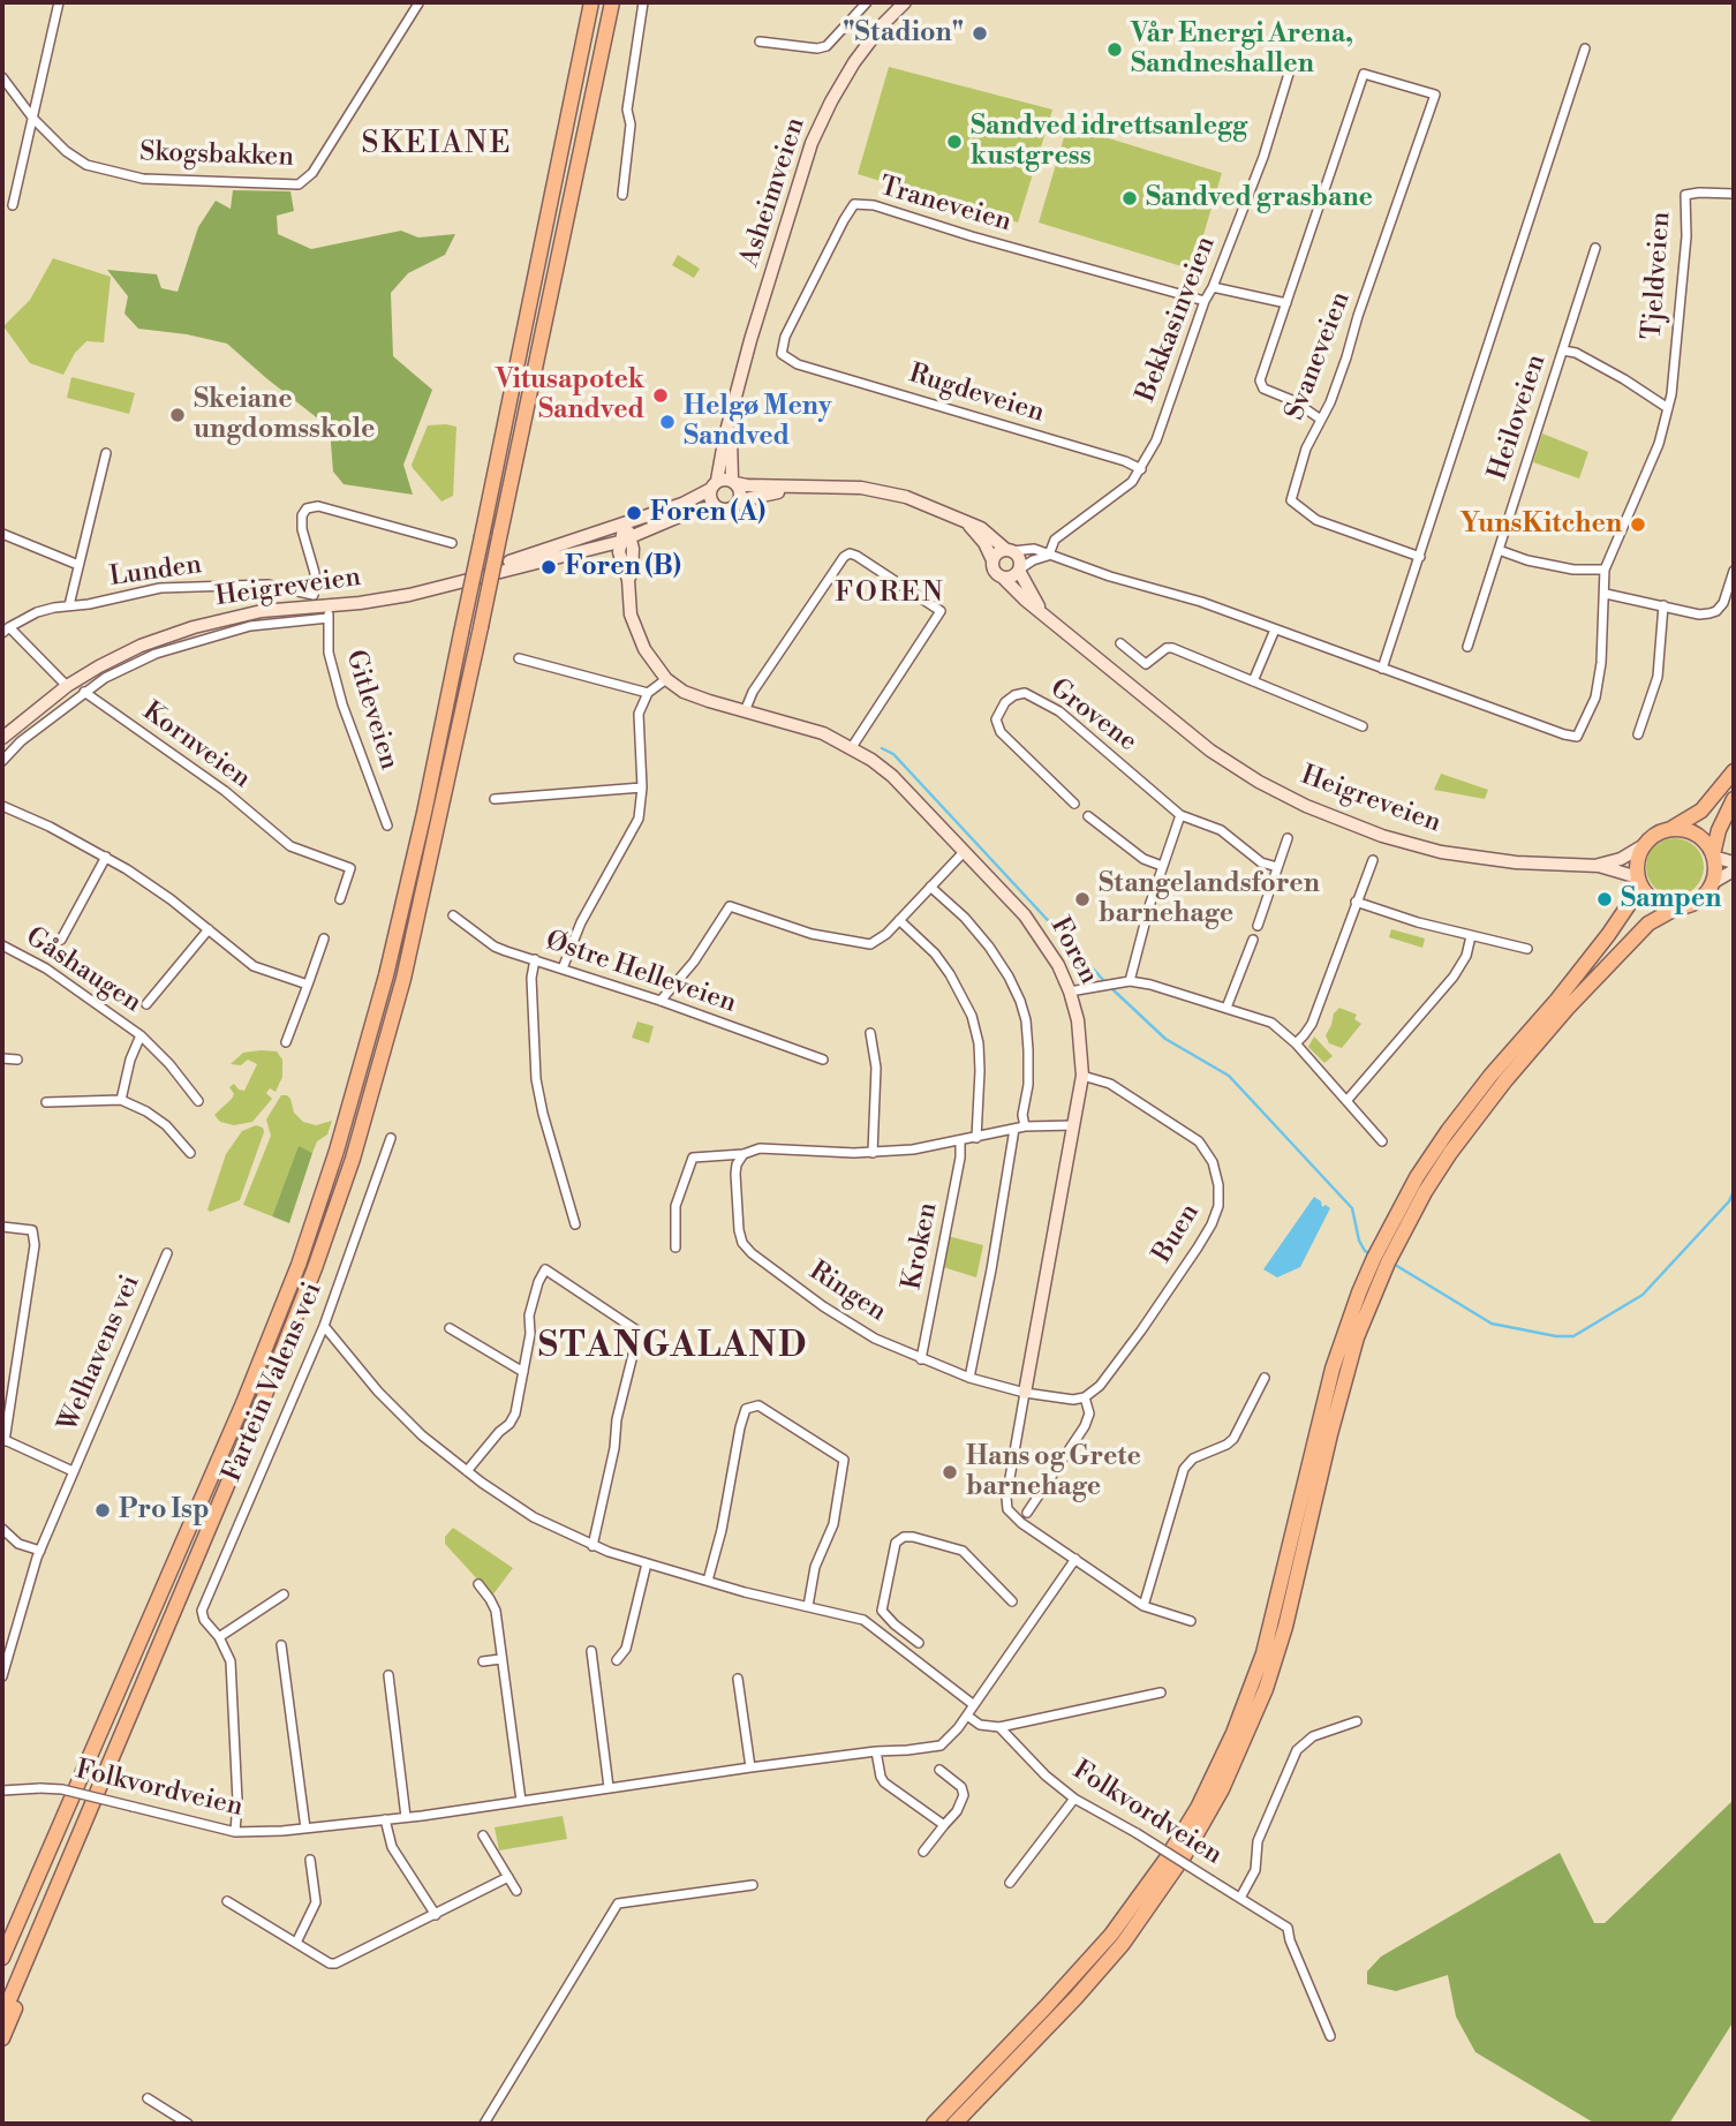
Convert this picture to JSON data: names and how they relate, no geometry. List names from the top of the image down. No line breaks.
{"streets":{"main road":["Asheimveien","Heigreveien","Foren"],"street":["Skogsbakken","Traneveien","Tjeldveien","Bekkasinveien","Svaneveien","Rugdeveien","Heiloveien","Lunden","Gitleveien","Grovene","Kornveien","Gåshaugen","Østre Helleveien","Buen","Kroken","Ringen","Welhavens vei","Fartein Valens vei","Folkvordveien"]},"crossings":[["Asheimveien","Heigreveien"],["Traneveien","Bekkasinveien"],["Traneveien","Rugdeveien"],["Bekkasinveien","Rugdeveien"],["Lunden","Heigreveien"],["Heigreveien","Gitleveien"],["Heigreveien","Foren"],["Foren","Buen"],["Foren","Ringen"],["Foren","Folkvordveien"],["Kroken","Ringen"],["Fartein Valens vei","Folkvordveien"]],"districts":["SKEIANE","FOREN","STANGALAND"],"places":["\"Stadion\"","Vår Energi Arena, Sandneshallen","Sandved idrettsanlegg kustgress","Sandved grasbane","Vitusapotek Sandved","Skeiane ungdomsskole","Helgø Meny Sandved","Foren (A)","YunsKitchen","Foren (B)","Stangelandsforen barnehage","Sampen","Hans og Grete barnehage","Pro Isp"]}
